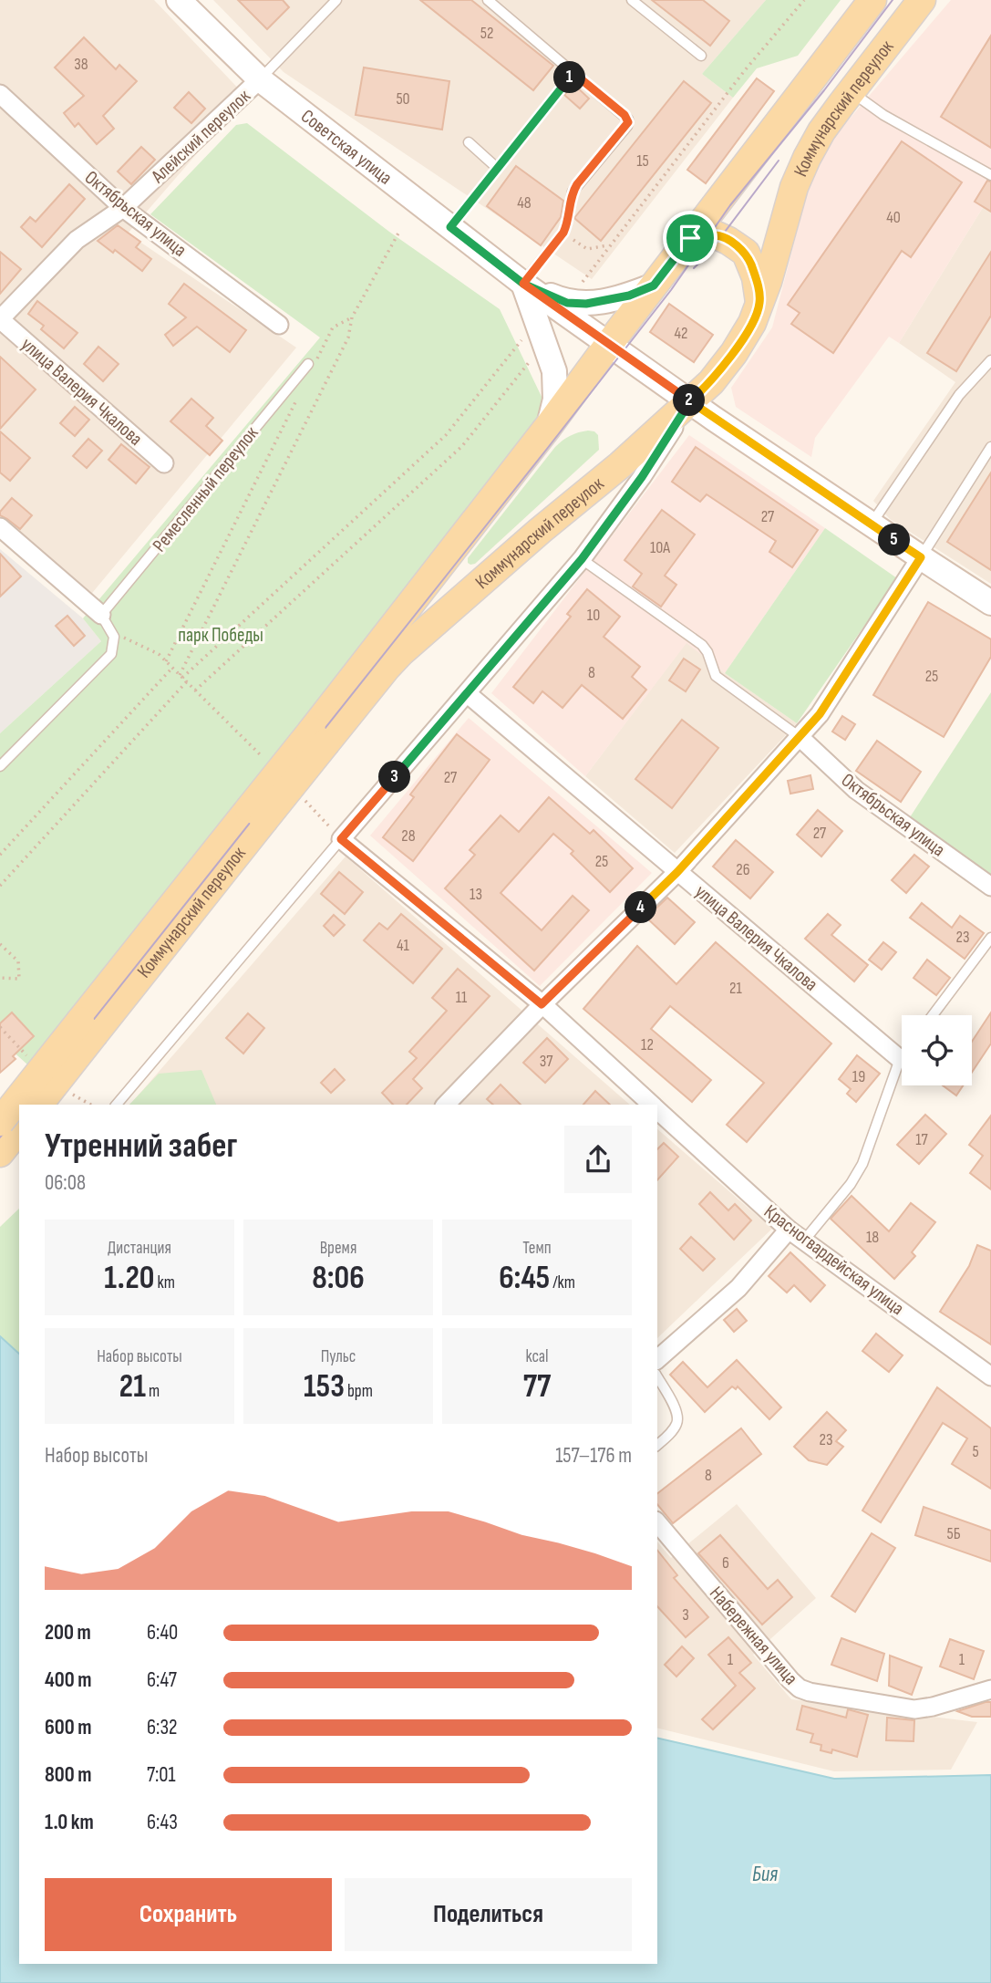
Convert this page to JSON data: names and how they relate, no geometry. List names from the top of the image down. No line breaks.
{"streets":{"main road":["Коммунарский переулок"],"street":["Алейский переулок","Советская улица","Октябрьская улица","улица Валерия Чкалова","Красногвардейская улица","Набережная улица"],"lane":["Ремесленный переулок"]},"crossings":[["Алейский переулок","Советская улица"],["Алейский переулок","Октябрьская улица"],["Алейский переулок","улица Валерия Чкалова"]],"water":["Бия"],"parks":["парк Победы"],"house_numbers":["52","38","50","15","48","40","42","27","10А","10","8","25","27","27","28","25","26","13","23","41","21","11","12","37","19","17","18","23","5","8","5Б","6","3","1","1"],"page":{"pins":["1","2","5","3","4"],"heading":["Утренний забег","06:08"],"stats":[["Дистанция","1.20 km"],["Время","8:06"],["Темп","6:45 /km"],["Набор высоты","21 m"],["Пульс","153 bpm"],["kcal","77"]],"chart":["Набор высоты","157–176 m"],"list":[{"name":"200 m","note":"6:40"},{"name":"400 m","note":"6:47"},{"name":"600 m","note":"6:32"},{"name":"800 m","note":"7:01"},{"name":"1.0 km","note":"6:43"}],"buttons":["Сохранить","Поделиться"]}}
